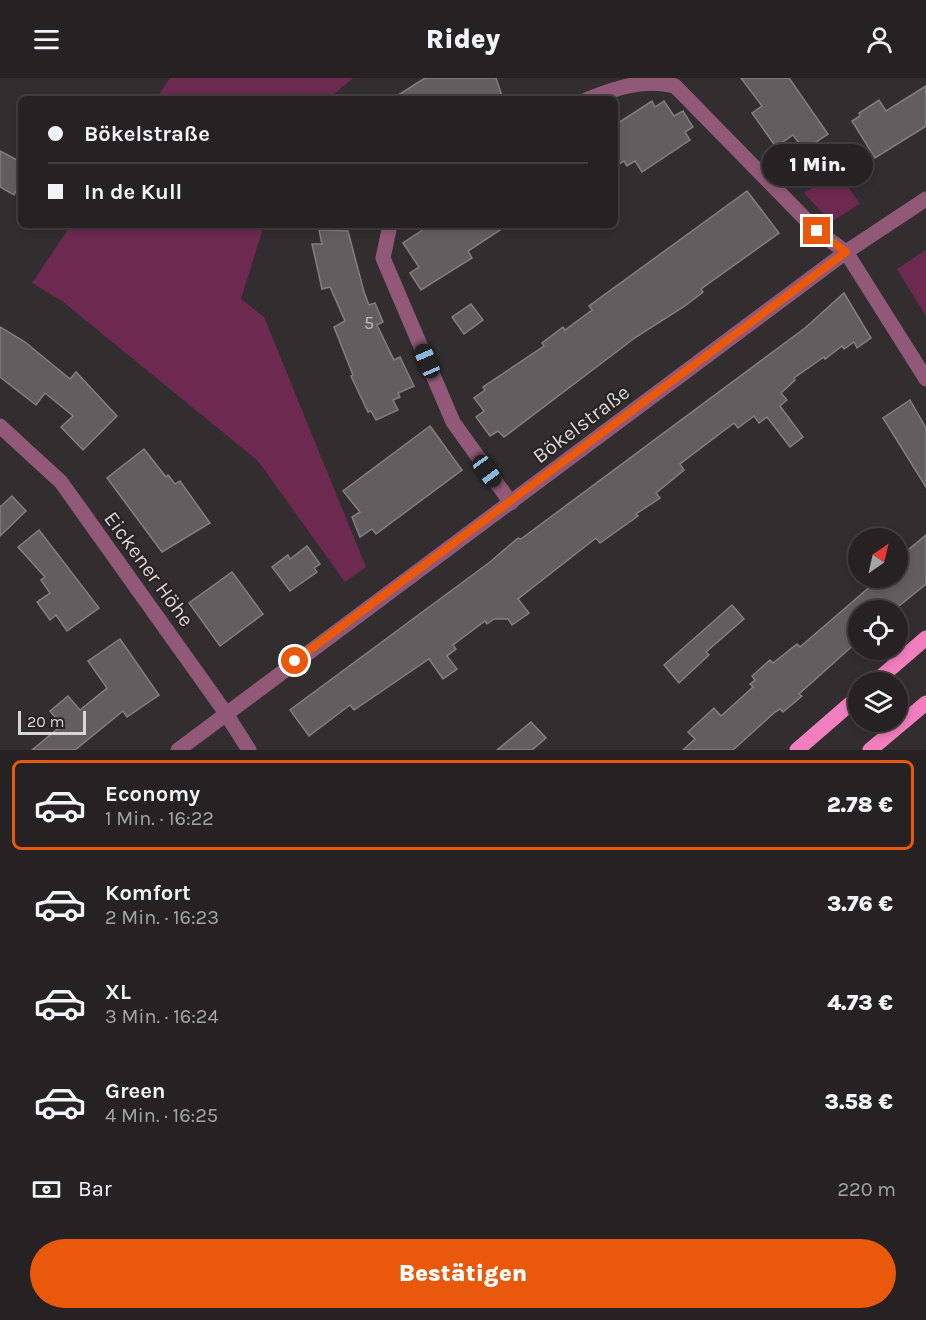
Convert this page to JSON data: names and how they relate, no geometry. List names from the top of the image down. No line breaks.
{"streets":{"street":["Bökelstraße","Eickener Höhe"]},"crossings":[["Bökelstraße","Eickener Höhe"]],"house_numbers":["5"],"scale_bar":"20 m","north":"top right","page":{"header":"Ridey","banner":["Bökelstraße","In de Kull"],"bubble":"1 Min.","scale":"20 m","list":[{"name":"Economy","note":"1 Min. · 16:22","value":"2.78 €"},{"name":"Komfort","note":"2 Min. · 16:23","value":"3.76 €"},{"name":"XL","note":"3 Min. · 16:24","value":"4.73 €"},{"name":"Green","note":"4 Min. · 16:25","value":"3.58 €"}],"pay":["Bar","220 m"],"buttons":"Bestätigen"}}
